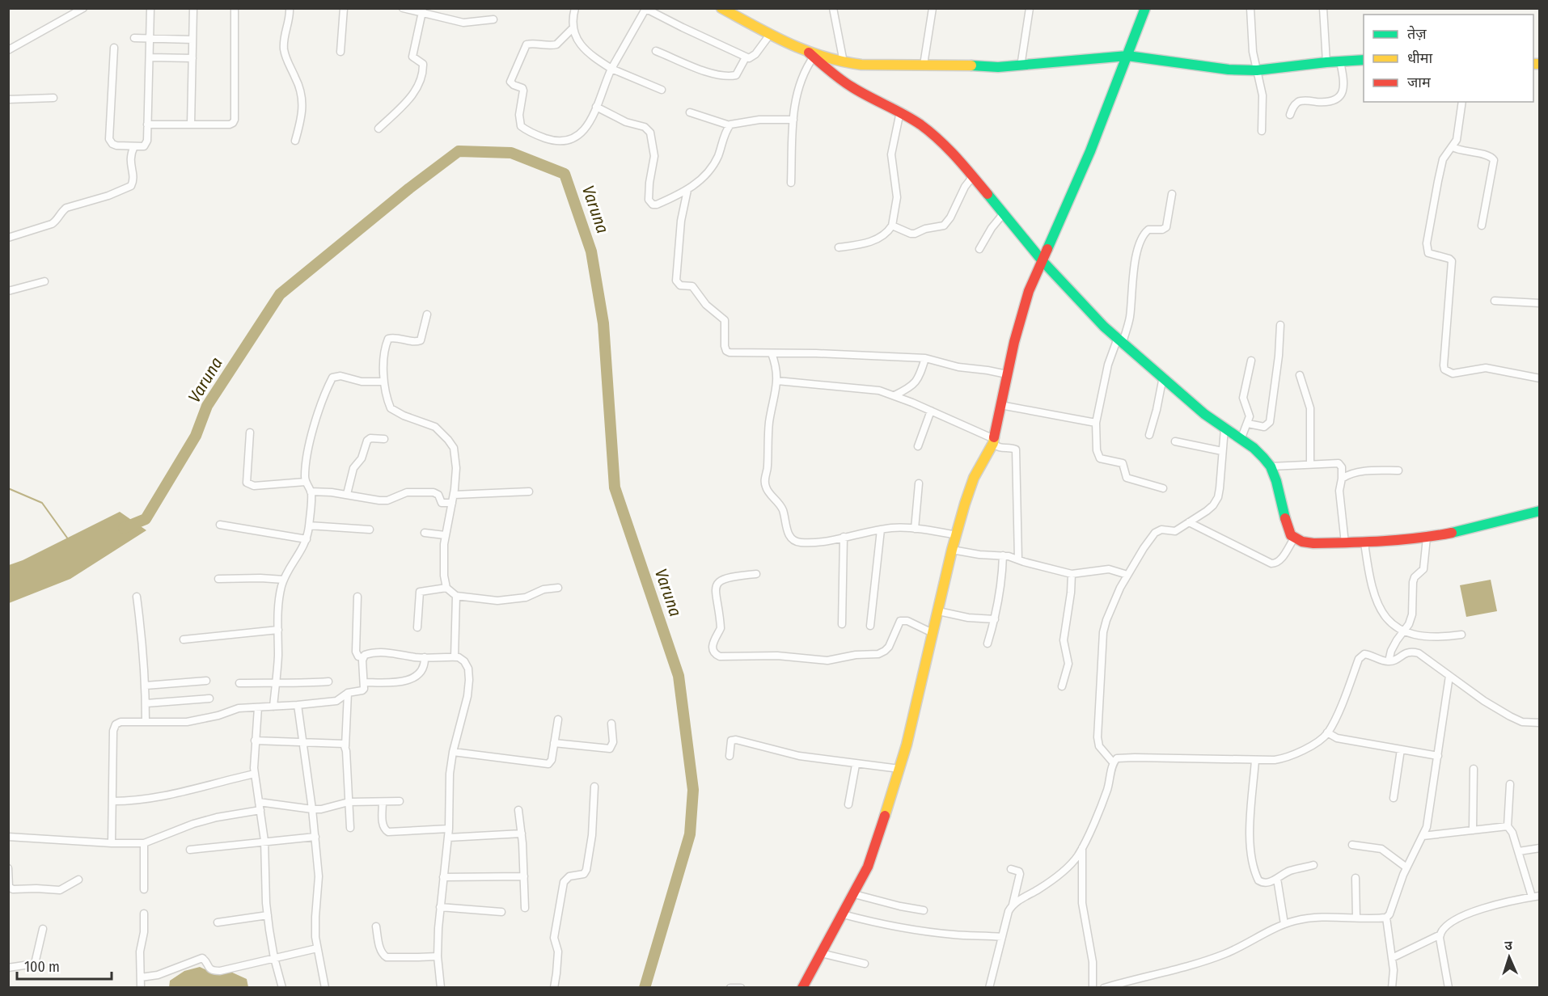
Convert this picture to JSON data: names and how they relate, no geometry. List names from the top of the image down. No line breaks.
{"water":["Varuna"],"legend":["तेज़","धीमा","जाम"],"scale_bar":"100 m","north":"top"}
